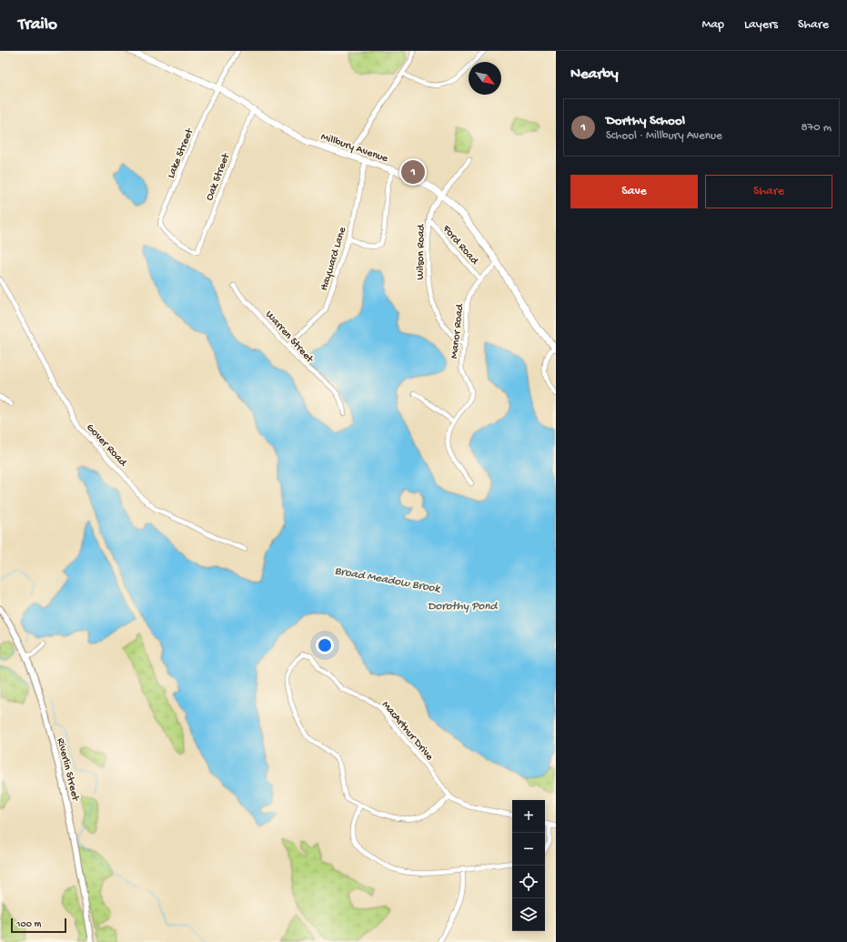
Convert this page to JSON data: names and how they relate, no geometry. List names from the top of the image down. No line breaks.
{"streets":{"main road":["Millbury Avenue"],"street":["Lake Street","Oak Street","Ford Road","Wilson Road","Hayward Lane","Manor Road","Warren Street","Gover Road","MacArthur Drive","Riverlin Street"]},"crossings":[["Millbury Avenue","Lake Street"],["Millbury Avenue","Oak Street"],["Millbury Avenue","Wilson Road"],["Millbury Avenue","Hayward Lane"],["Millbury Avenue","Manor Road"],["Lake Street","Oak Street"],["Ford Road","Wilson Road"],["Ford Road","Manor Road"],["Wilson Road","Manor Road"],["Hayward Lane","Warren Street"]],"water":["Broad Meadow Brook","Dorothy Pond"],"scale_bar":"100 m","north":"bottom right","page":{"header":"Trailo","nav":["Map","Layers","Share"],"heading":"Nearby","list":[{"mark":"1","name":"Dorthy School","note":"School · Millbury Avenue","value":"870 m"}],"pins":"1","buttons":["Save","Share"],"map_buttons":["+","−"],"scale":"100 m"}}
